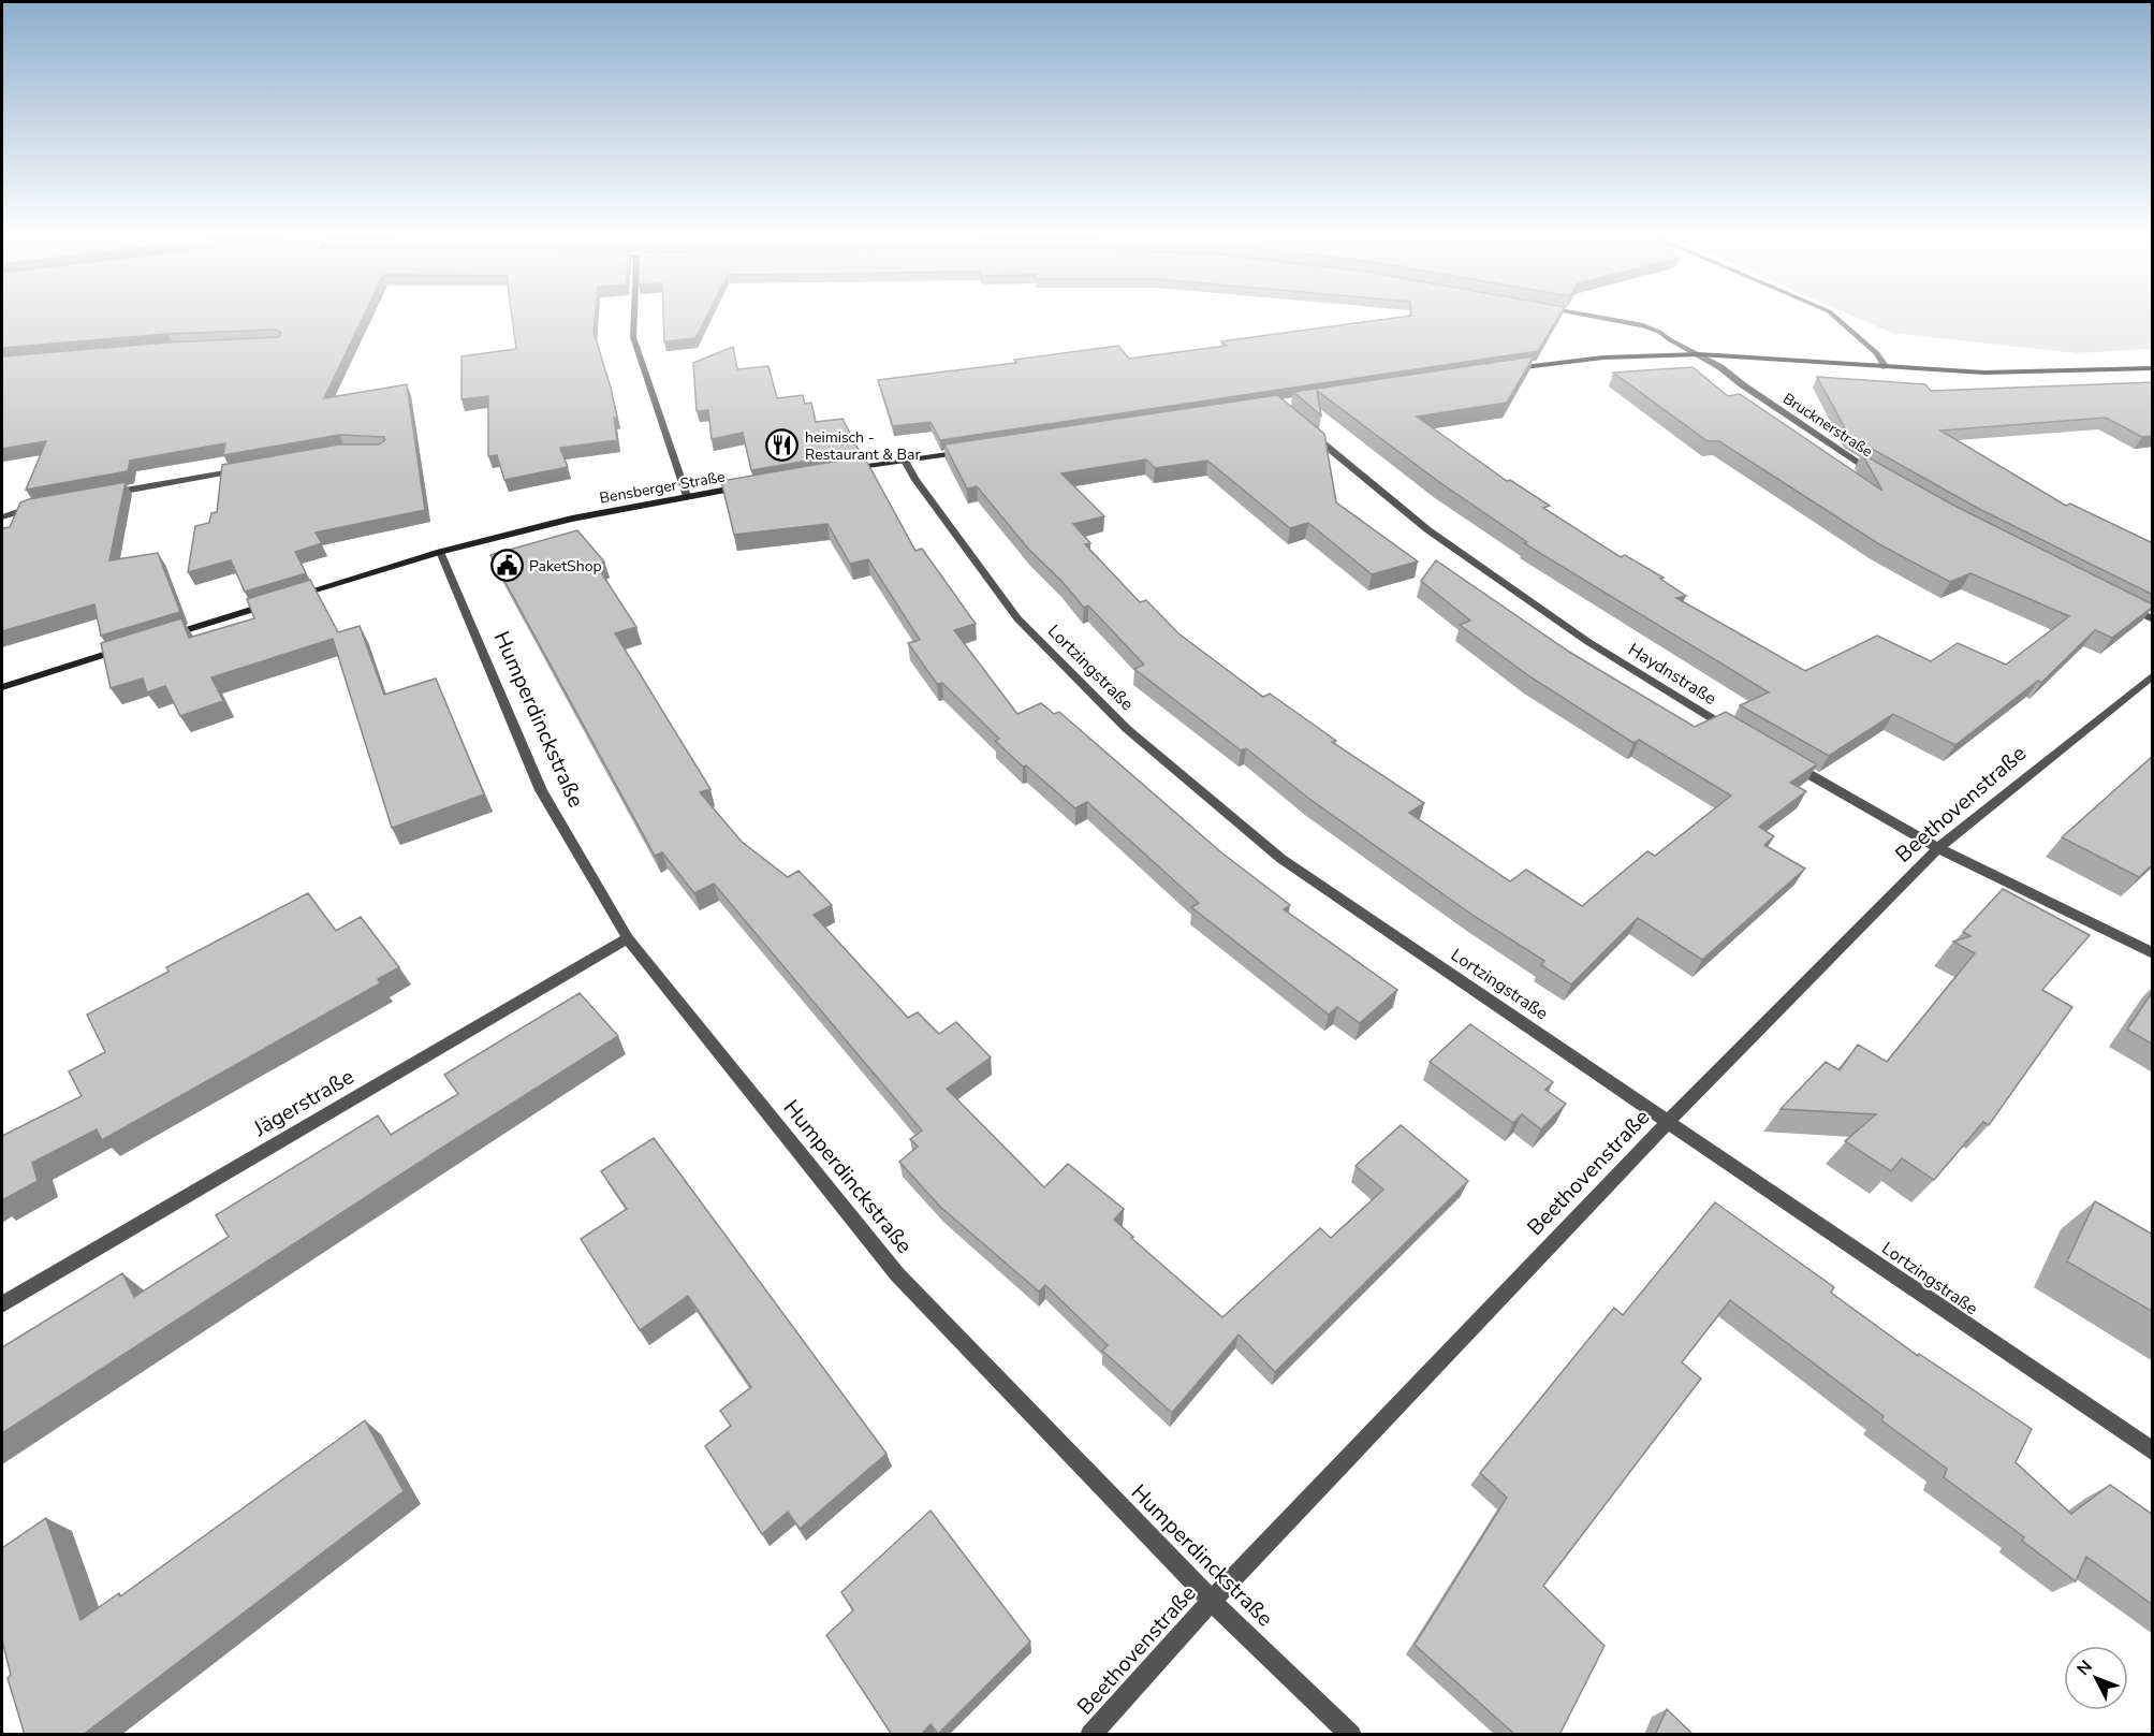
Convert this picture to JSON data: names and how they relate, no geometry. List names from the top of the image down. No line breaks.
{"streets":{"main road":["Bensberger Straße"],"street":["Brucknerstraße","Lortzingstraße","Haydnstraße","Humperdinckstraße","Beethovenstraße","Jägerstraße"]},"crossings":[["Bensberger Straße","Humperdinckstraße"],["Lortzingstraße","Beethovenstraße"],["Humperdinckstraße","Beethovenstraße"],["Humperdinckstraße","Jägerstraße"]],"places":{"restaurant":["heimisch - Restaurant & Bar"],"public building":["PaketShop"]},"north":"top left"}
